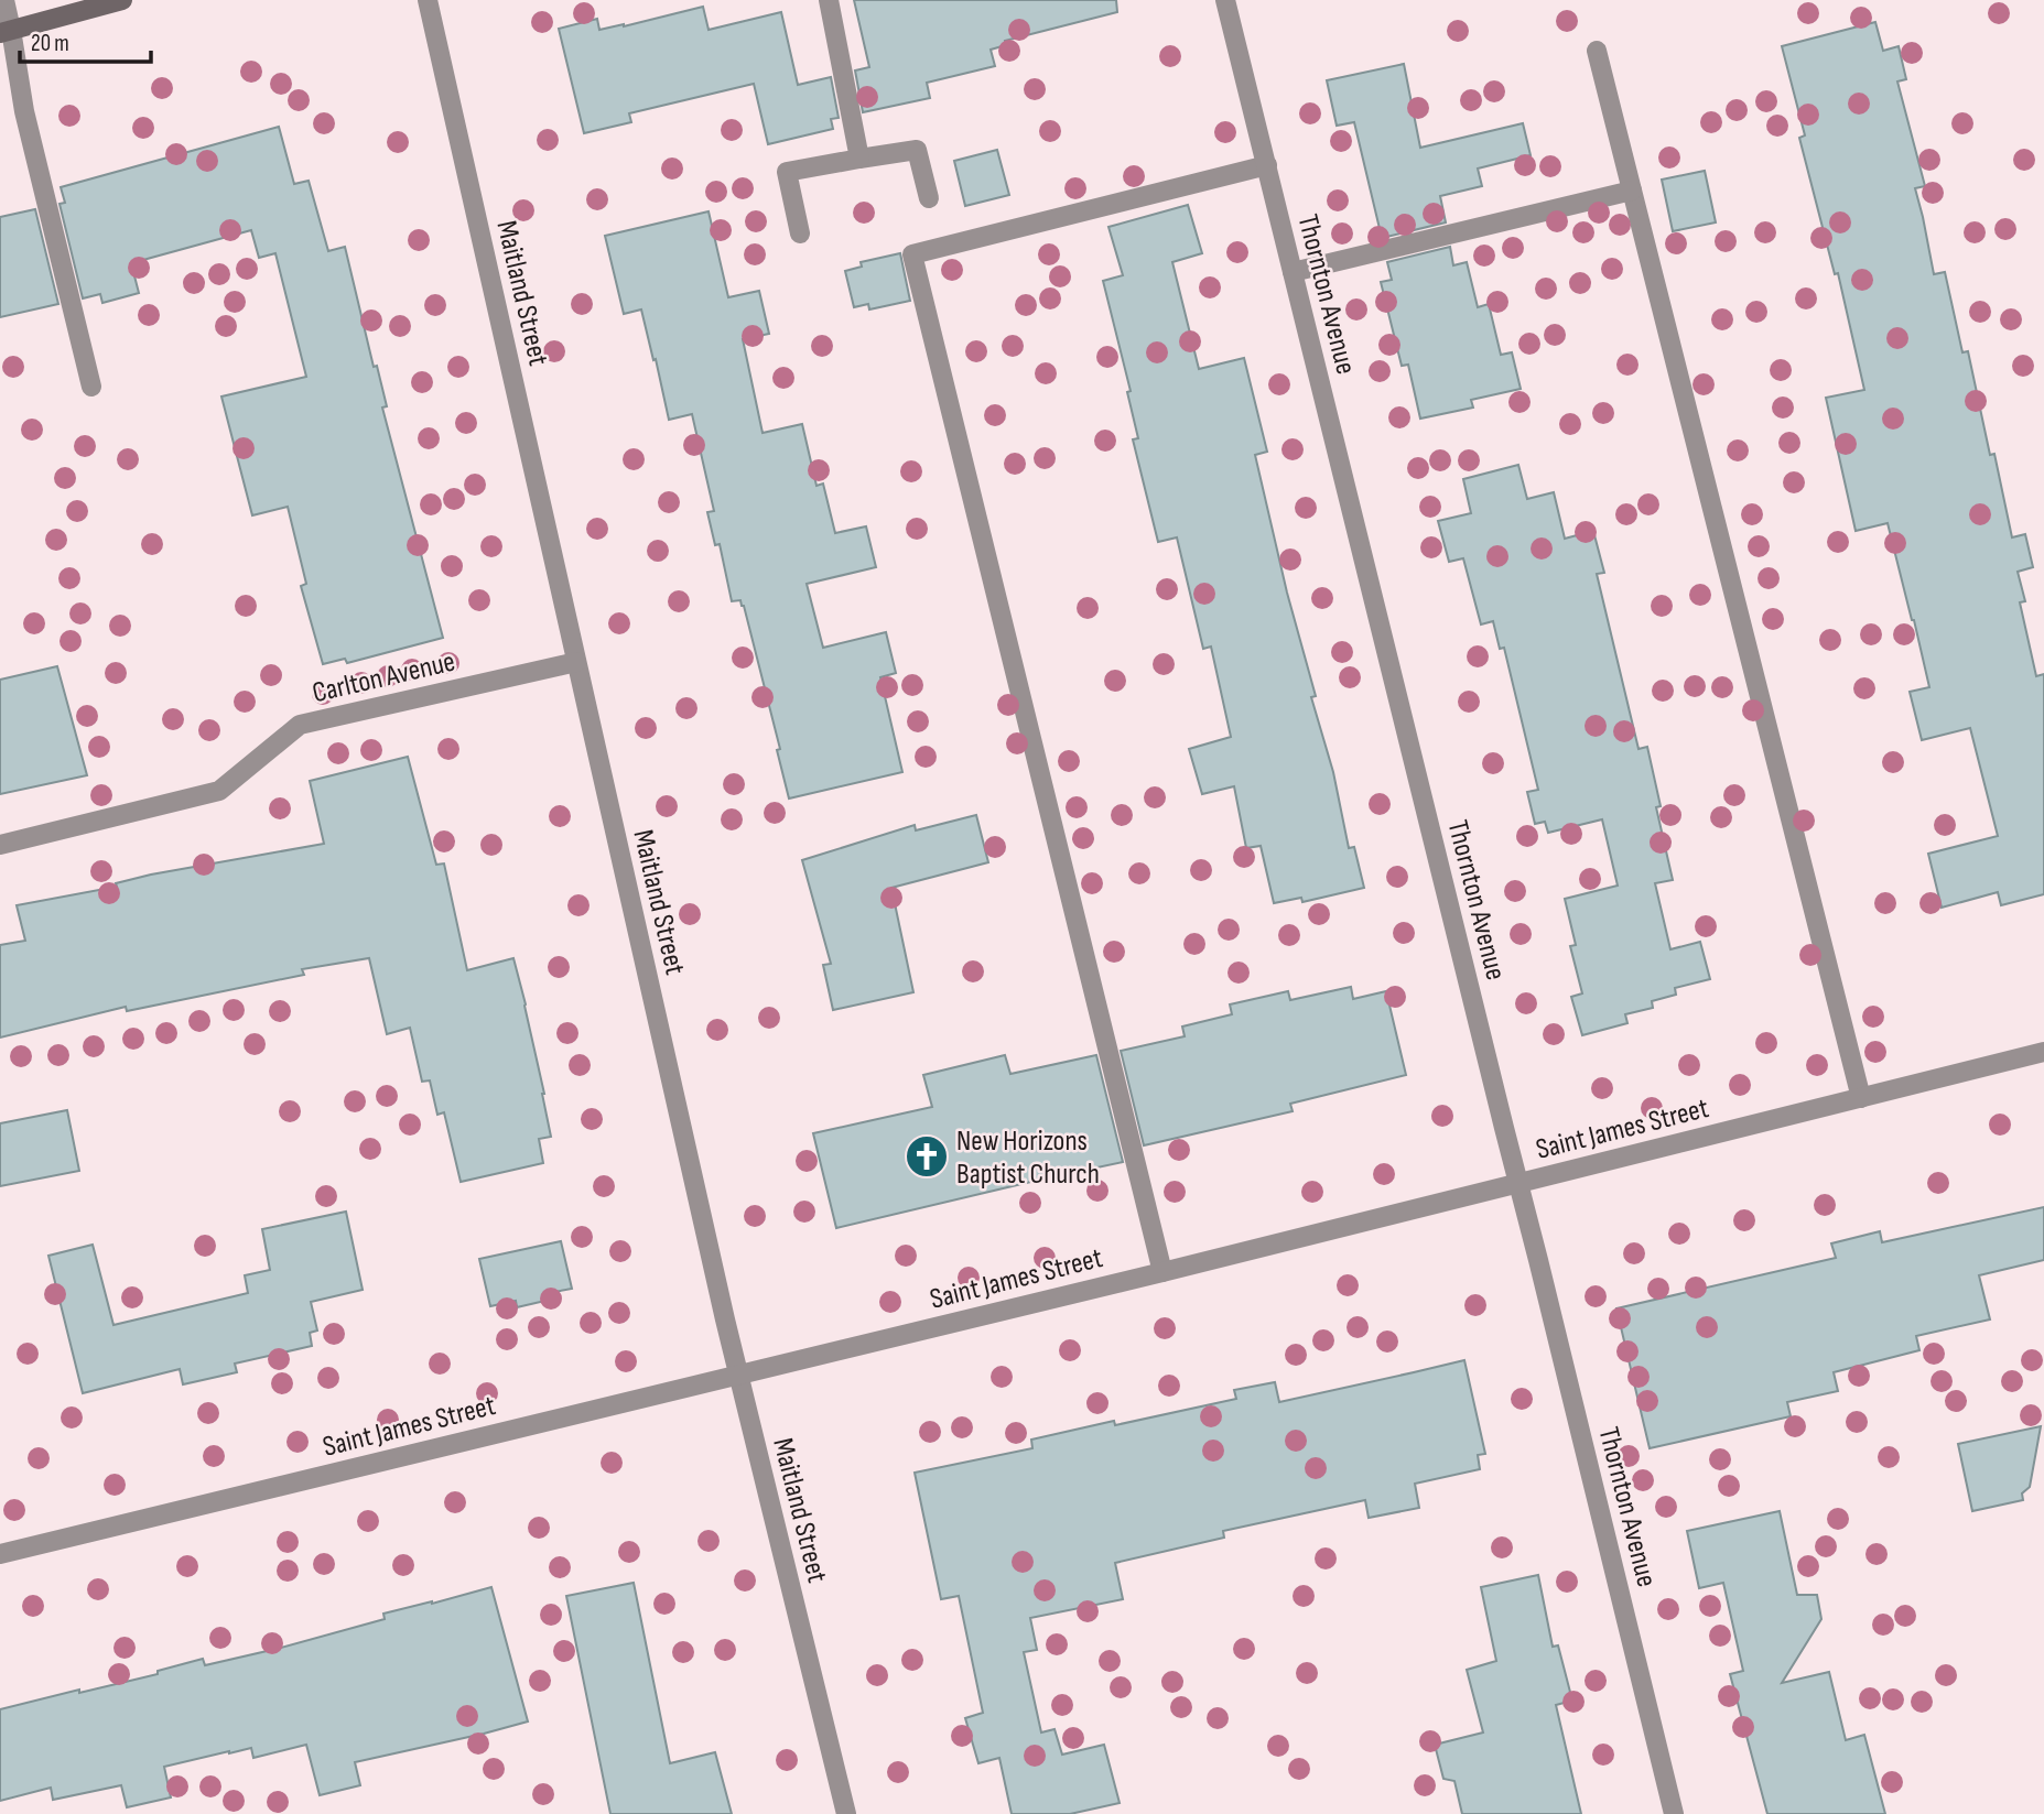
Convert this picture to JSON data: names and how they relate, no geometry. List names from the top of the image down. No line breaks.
{"streets":{"street":["Maitland Street","Thornton Avenue","Carlton Avenue","Saint James Street"]},"crossings":[["Maitland Street","Carlton Avenue"],["Maitland Street","Saint James Street"],["Thornton Avenue","Saint James Street"]],"places":{"church":["New Horizons Baptist Church"]},"scale_bar":"20 m"}
